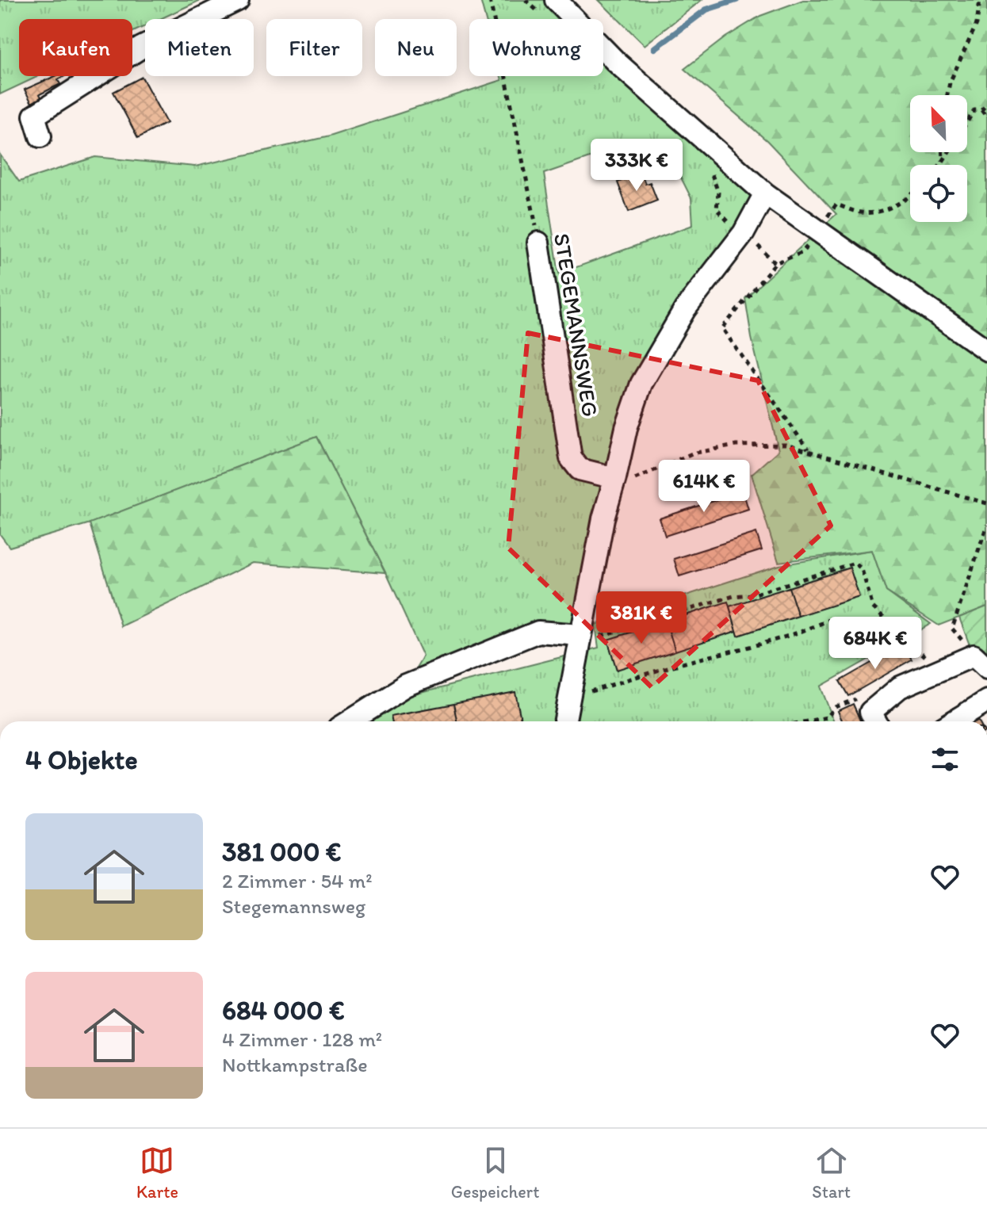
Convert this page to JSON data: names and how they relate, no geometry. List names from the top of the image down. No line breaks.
{"streets":{"street":["STEGEMANNSWEG"]},"north":"top left","page":{"chip":["Kaufen","Mieten","Filter","Neu","Wohnung"],"price":["333K €","614K €","381K €","684K €"],"heading":"4 Objekte","list":[{"name":"381 000 €","note":"2 Zimmer · 54 m² · Stegemannsweg"},{"name":"684 000 €","note":"4 Zimmer · 128 m² · Nottkampstraße"}],"tabs":["Karte","Gespeichert","Start"]}}
